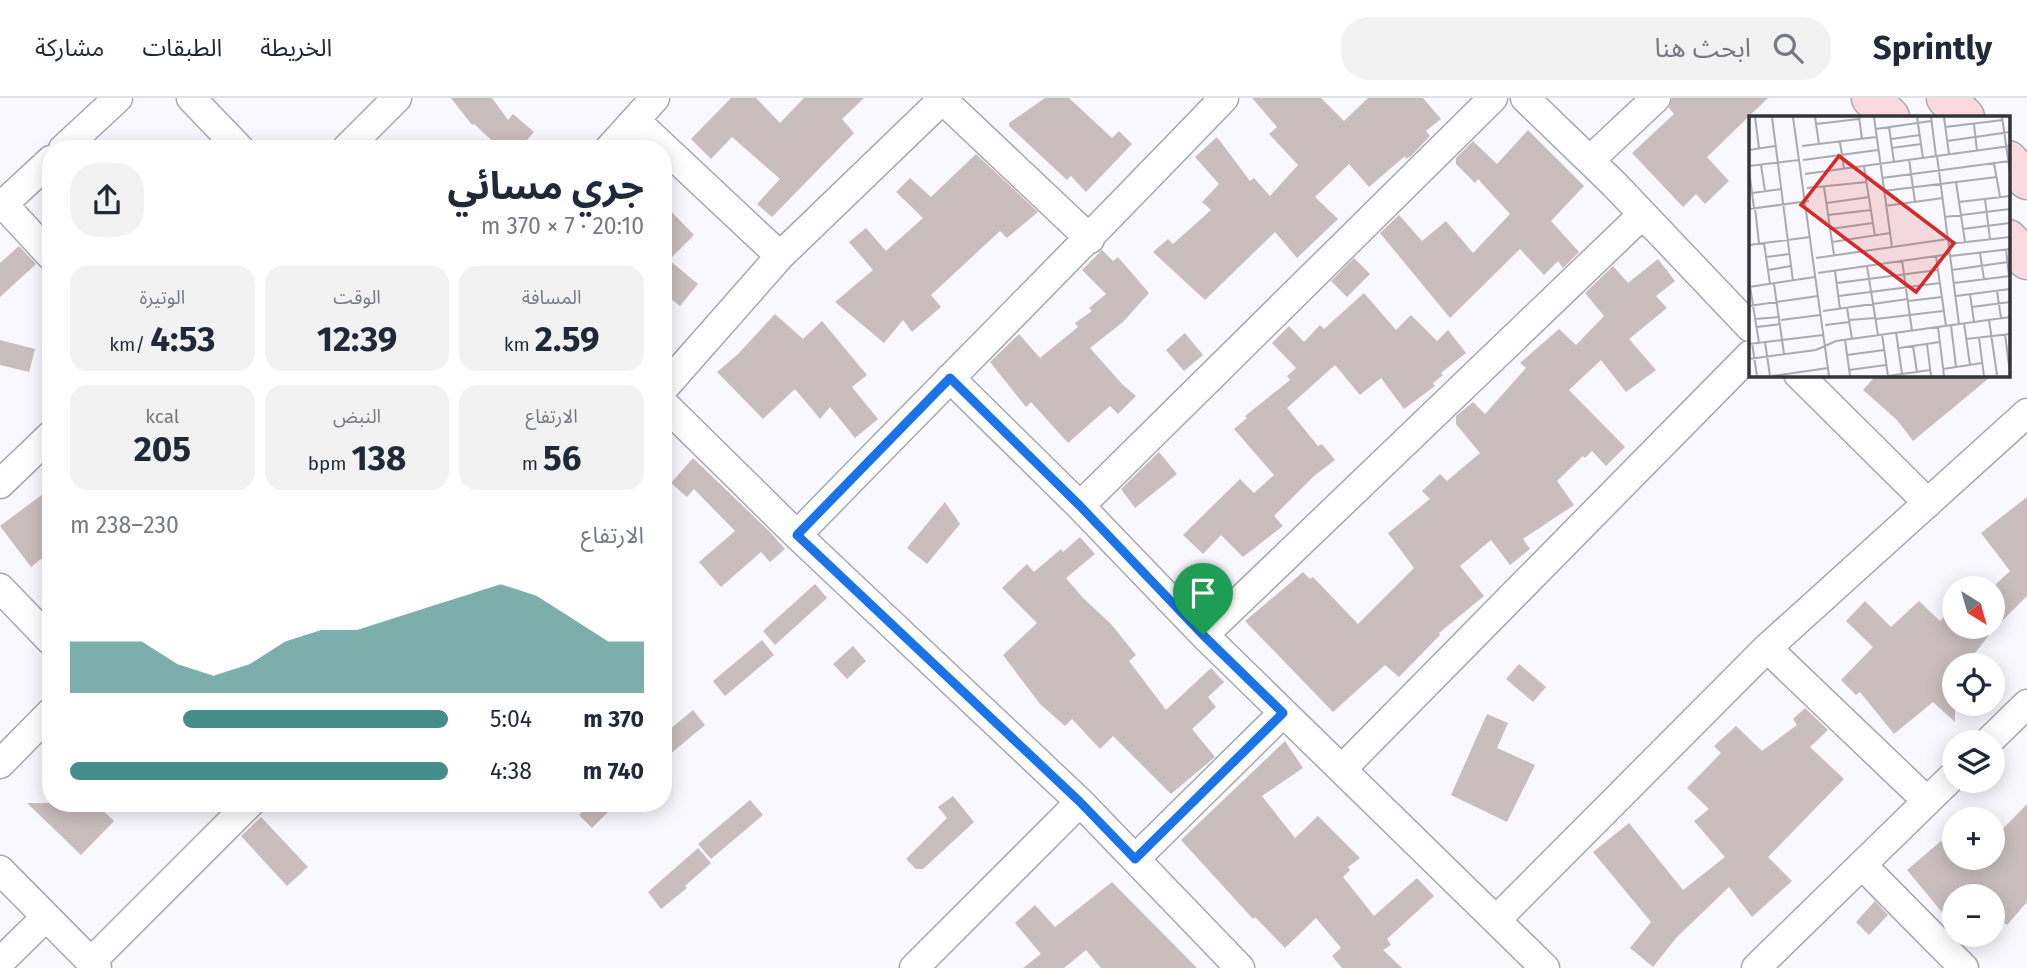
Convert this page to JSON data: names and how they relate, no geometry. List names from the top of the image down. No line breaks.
{"north":"bottom right","page":{"header":"Sprintly","search":"ابحث هنا","nav":["الخريطة","الطبقات","مشاركة"],"heading":["جري مسائي","20:10 · 7 × 370 m"],"stats":[["المسافة","2.59 km"],["الوقت","12:39"],["الوتيرة","4:53 /km"],["الارتفاع","56 m"],["النبض","138 bpm"],["kcal","205"]],"chart":["الارتفاع","230–238 m"],"map_buttons":["+","−"],"list":[{"name":"370 m","note":"5:04"},{"name":"740 m","note":"4:38"}]}}
